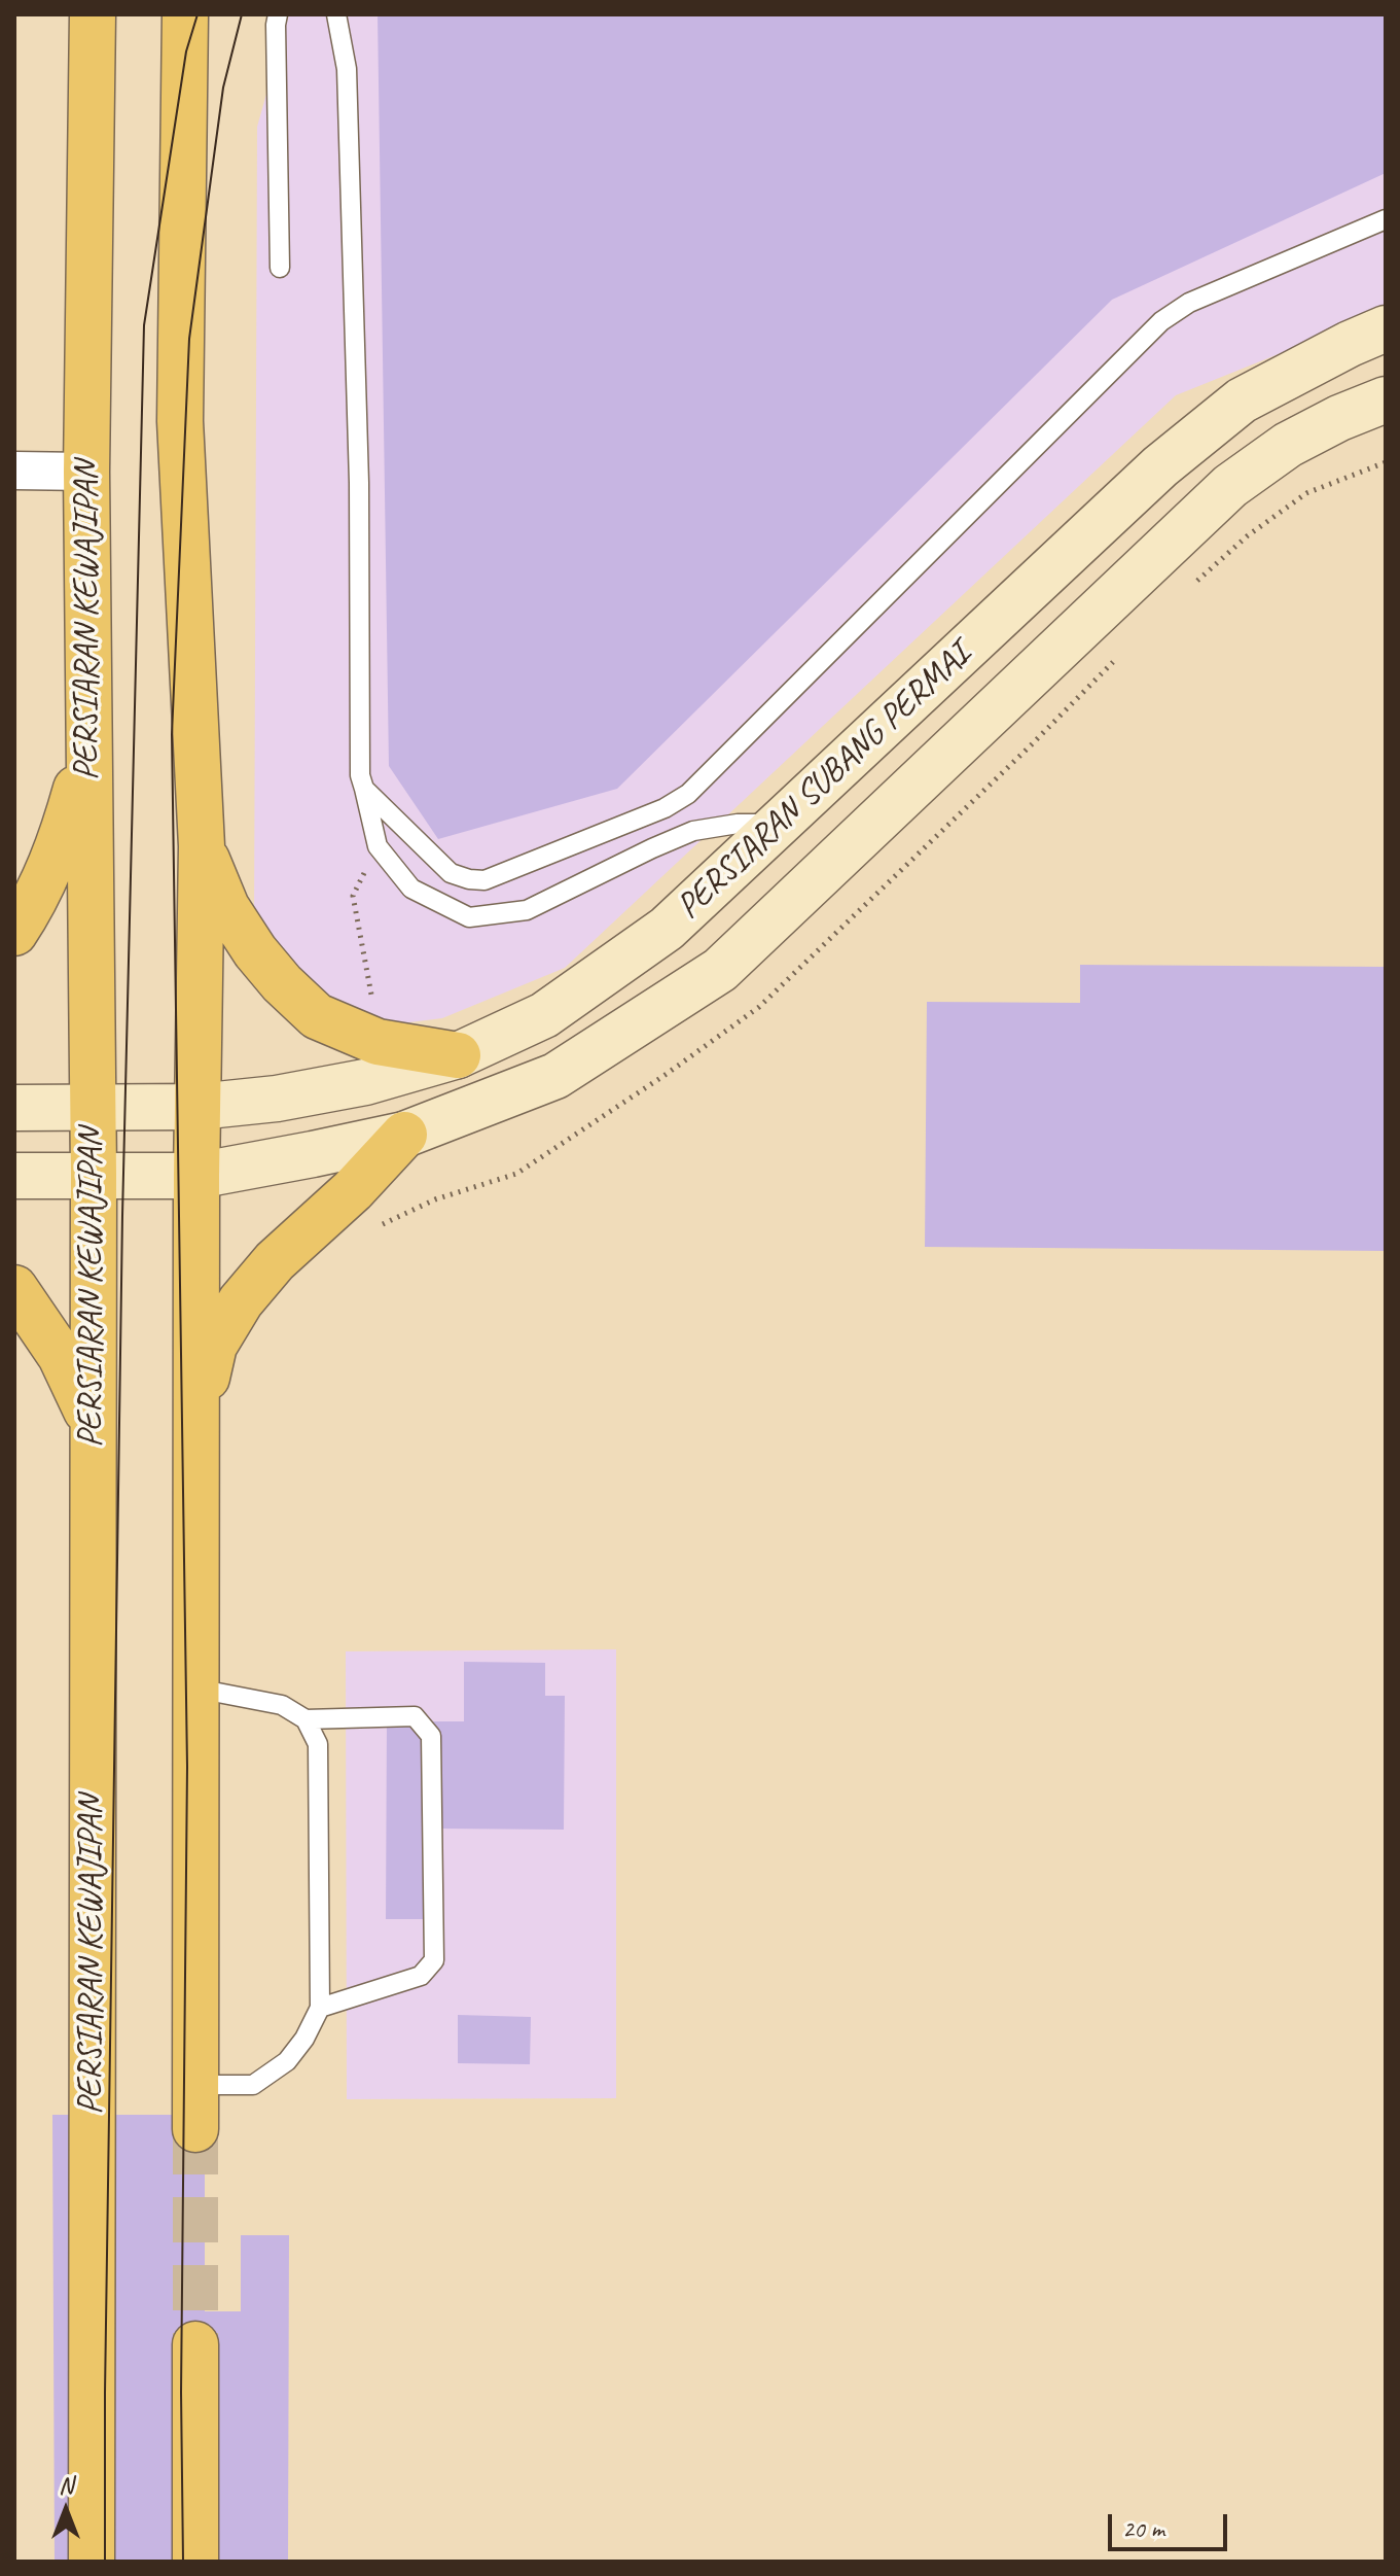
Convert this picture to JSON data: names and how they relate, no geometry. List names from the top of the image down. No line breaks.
{"streets":{"main road":["PERSIARAN KEWAJIPAN","PERSIARAN SUBANG PERMAI"]},"crossings":[["PERSIARAN KEWAJIPAN","PERSIARAN SUBANG PERMAI"]],"scale_bar":"20 m","north":"top"}
